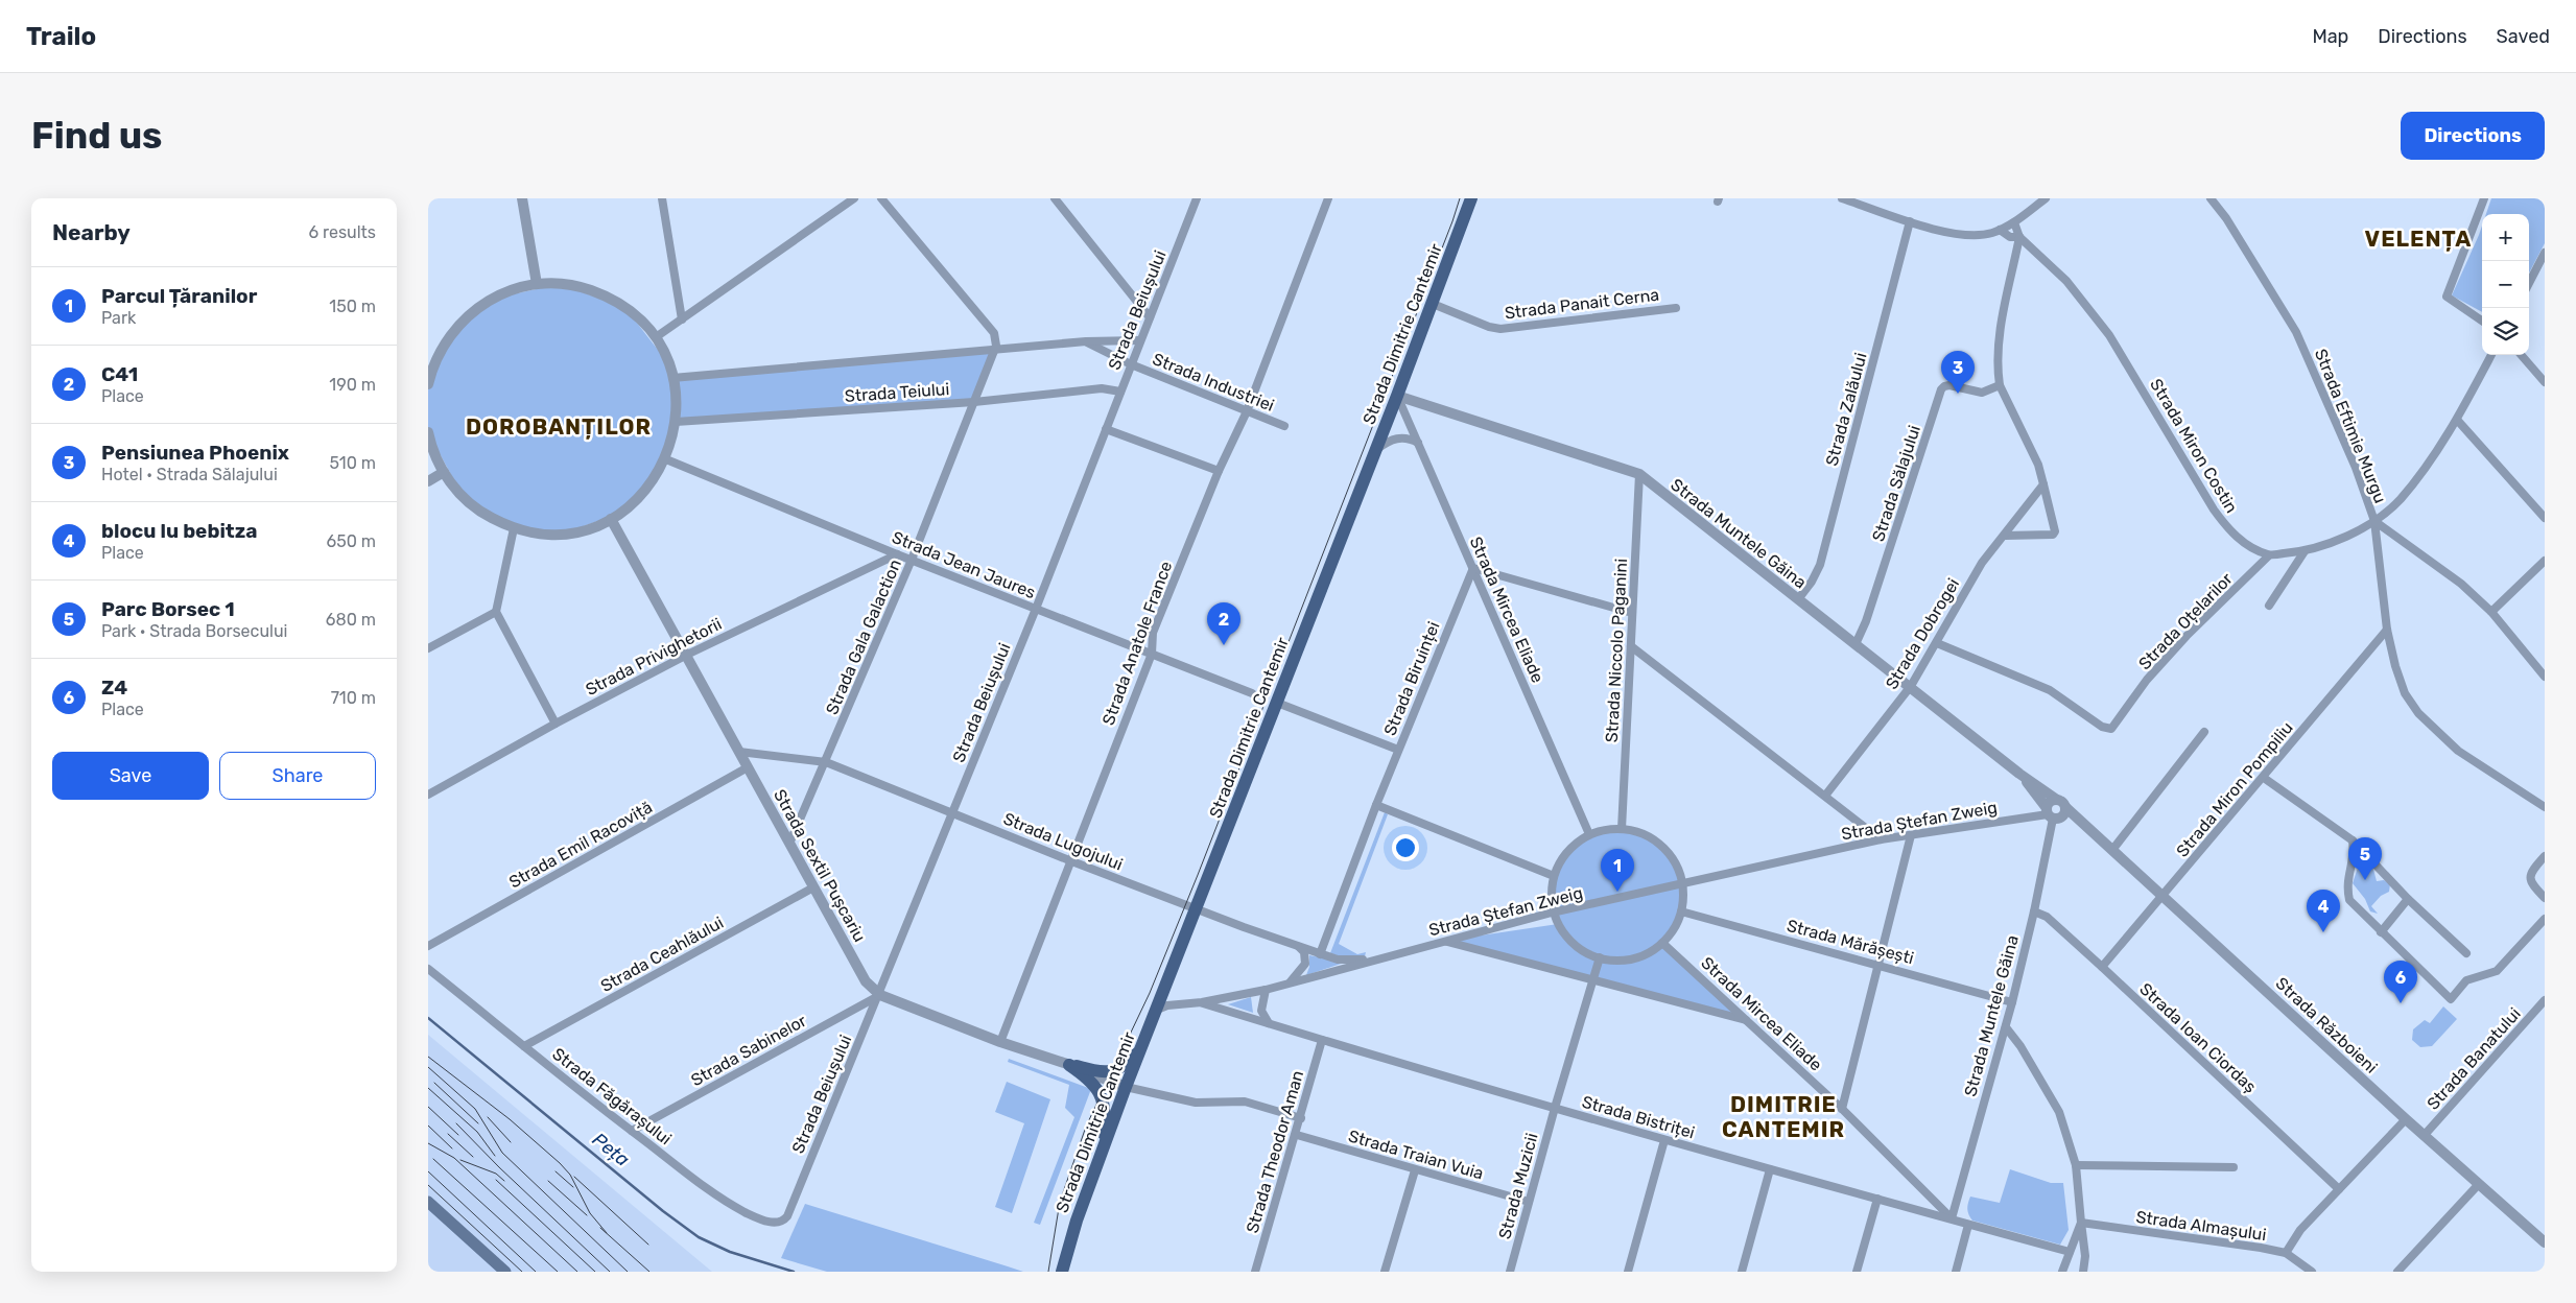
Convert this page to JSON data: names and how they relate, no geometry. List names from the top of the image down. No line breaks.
{"streets":{"main road":["Strada Dimitrie Cantemir"],"street":["Strada Panait Cerna","Strada Beiușului","Strada Industriei","Strada Teiului","Strada Zalăului","Strada Eftimie Murgu","Strada Miron Costin","Strada Sălajului","Strada Muntele Găina","Strada Jean Jaures","Strada Mircea Eliade","Strada Oțelarilor","Strada Dobrogei","Strada Gala Galaction","Strada Anatole France","Strada Niccolo Paganini","Strada Privighetorii","Strada Biruinței","Strada Miron Pompiliu","Strada Ștefan Zweig","Strada Lugojului","Strada Emil Racoviță","Strada Sextil Pușcariu","Strada Mărășești","Strada Ceahlăului","Strada Războieni","Strada Ioan Ciordaș","Strada Sabinelor","Strada Banatului","Strada Făgărașului","Strada Bistriței","Strada Theodor Aman","Strada Traian Vuia","Strada Muzicii","Strada Almașului"]},"crossings":[["Strada Panait Cerna","Strada Dimitrie Cantemir"],["Strada Beiușului","Strada Industriei"],["Strada Beiușului","Strada Teiului"],["Strada Beiușului","Strada Jean Jaures"],["Strada Beiușului","Strada Lugojului"],["Strada Beiușului","Strada Sextil Pușcariu"],["Strada Beiușului","Strada Sabinelor"],["Strada Beiușului","Strada Făgărașului"],["Strada Dimitrie Cantemir","Strada Muntele Găina"],["Strada Dimitrie Cantemir","Strada Mircea Eliade"],["Strada Dimitrie Cantemir","Strada Ștefan Zweig"],["Strada Dimitrie Cantemir","Strada Lugojului"],["Strada Dimitrie Cantemir","Strada Sextil Pușcariu"],["Strada Industriei","Strada Anatole France"],["Strada Teiului","Strada Gala Galaction"],["Strada Zalăului","Strada Muntele Găina"],["Strada Miron Costin","Strada Oțelarilor"],["Strada Sălajului","Strada Muntele Găina"],["Strada Muntele Găina","Strada Mircea Eliade"],["Strada Muntele Găina","Strada Dobrogei"],["Strada Muntele Găina","Strada Niccolo Paganini"],["Strada Muntele Găina","Strada Ștefan Zweig"],["Strada Muntele Găina","Strada Mărășești"],["Strada Muntele Găina","Strada Războieni"],["Strada Muntele Găina","Strada Ioan Ciordaș"],["Strada Muntele Găina","Strada Bistriței"],["Strada Jean Jaures","Strada Gala Galaction"],["Strada Jean Jaures","Strada Anatole France"],["Strada Jean Jaures","Strada Privighetorii"],["Strada Mircea Eliade","Strada Biruinței"],["Strada Mircea Eliade","Strada Bistriței"],["Strada Oțelarilor","Strada Dobrogei"],["Strada Gala Galaction","Strada Lugojului"],["Strada Gala Galaction","Strada Sextil Pușcariu"],["Strada Anatole France","Strada Lugojului"],["Strada Anatole France","Strada Sextil Pușcariu"],["Strada Privighetorii","Strada Sextil Pușcariu"],["Strada Biruinței","Strada Lugojului"],["Strada Miron Pompiliu","Strada Războieni"],["Strada Miron Pompiliu","Strada Ioan Ciordaș"],["Strada Ștefan Zweig","Strada Lugojului"],["Strada Ștefan Zweig","Strada Războieni"],["Strada Ștefan Zweig","Strada Bistriței"],["Strada Lugojului","Strada Sextil Pușcariu"],["Strada Emil Racoviță","Strada Sextil Pușcariu"],["Strada Sextil Pușcariu","Strada Ceahlăului"],["Strada Sextil Pușcariu","Strada Sabinelor"],["Strada Ceahlăului","Strada Făgărașului"],["Strada Războieni","Strada Banatului"],["Strada Sabinelor","Strada Făgărașului"],["Strada Bistriței","Strada Theodor Aman"],["Strada Bistriței","Strada Muzicii"],["Strada Theodor Aman","Strada Traian Vuia"],["Strada Traian Vuia","Strada Muzicii"]],"districts":["VELENȚA","DOROBANȚILOR","DIMITRIE CANTEMIR"],"water":["Peța"],"page":{"header":"Trailo","nav":["Map","Directions","Saved"],"buttons":["Directions",["Save","Share"]],"title":"Find us","heading":["Nearby","6 results"],"map_buttons":["+","−"],"list":[{"mark":"1","name":"Parcul Țăranilor","note":"Park","value":"150 m"},{"mark":"2","name":"C41","note":"Place","value":"190 m"},{"mark":"3","name":"Pensiunea Phoenix","note":"Hotel · Strada Sălajului","value":"510 m"},{"mark":"4","name":"blocu lu bebitza","note":"Place","value":"650 m"},{"mark":"5","name":"Parc Borsec 1","note":"Park · Strada Borsecului","value":"680 m"},{"mark":"6","name":"Z4","note":"Place","value":"710 m"}],"pins":["3","2","5","1","4","6"]}}
